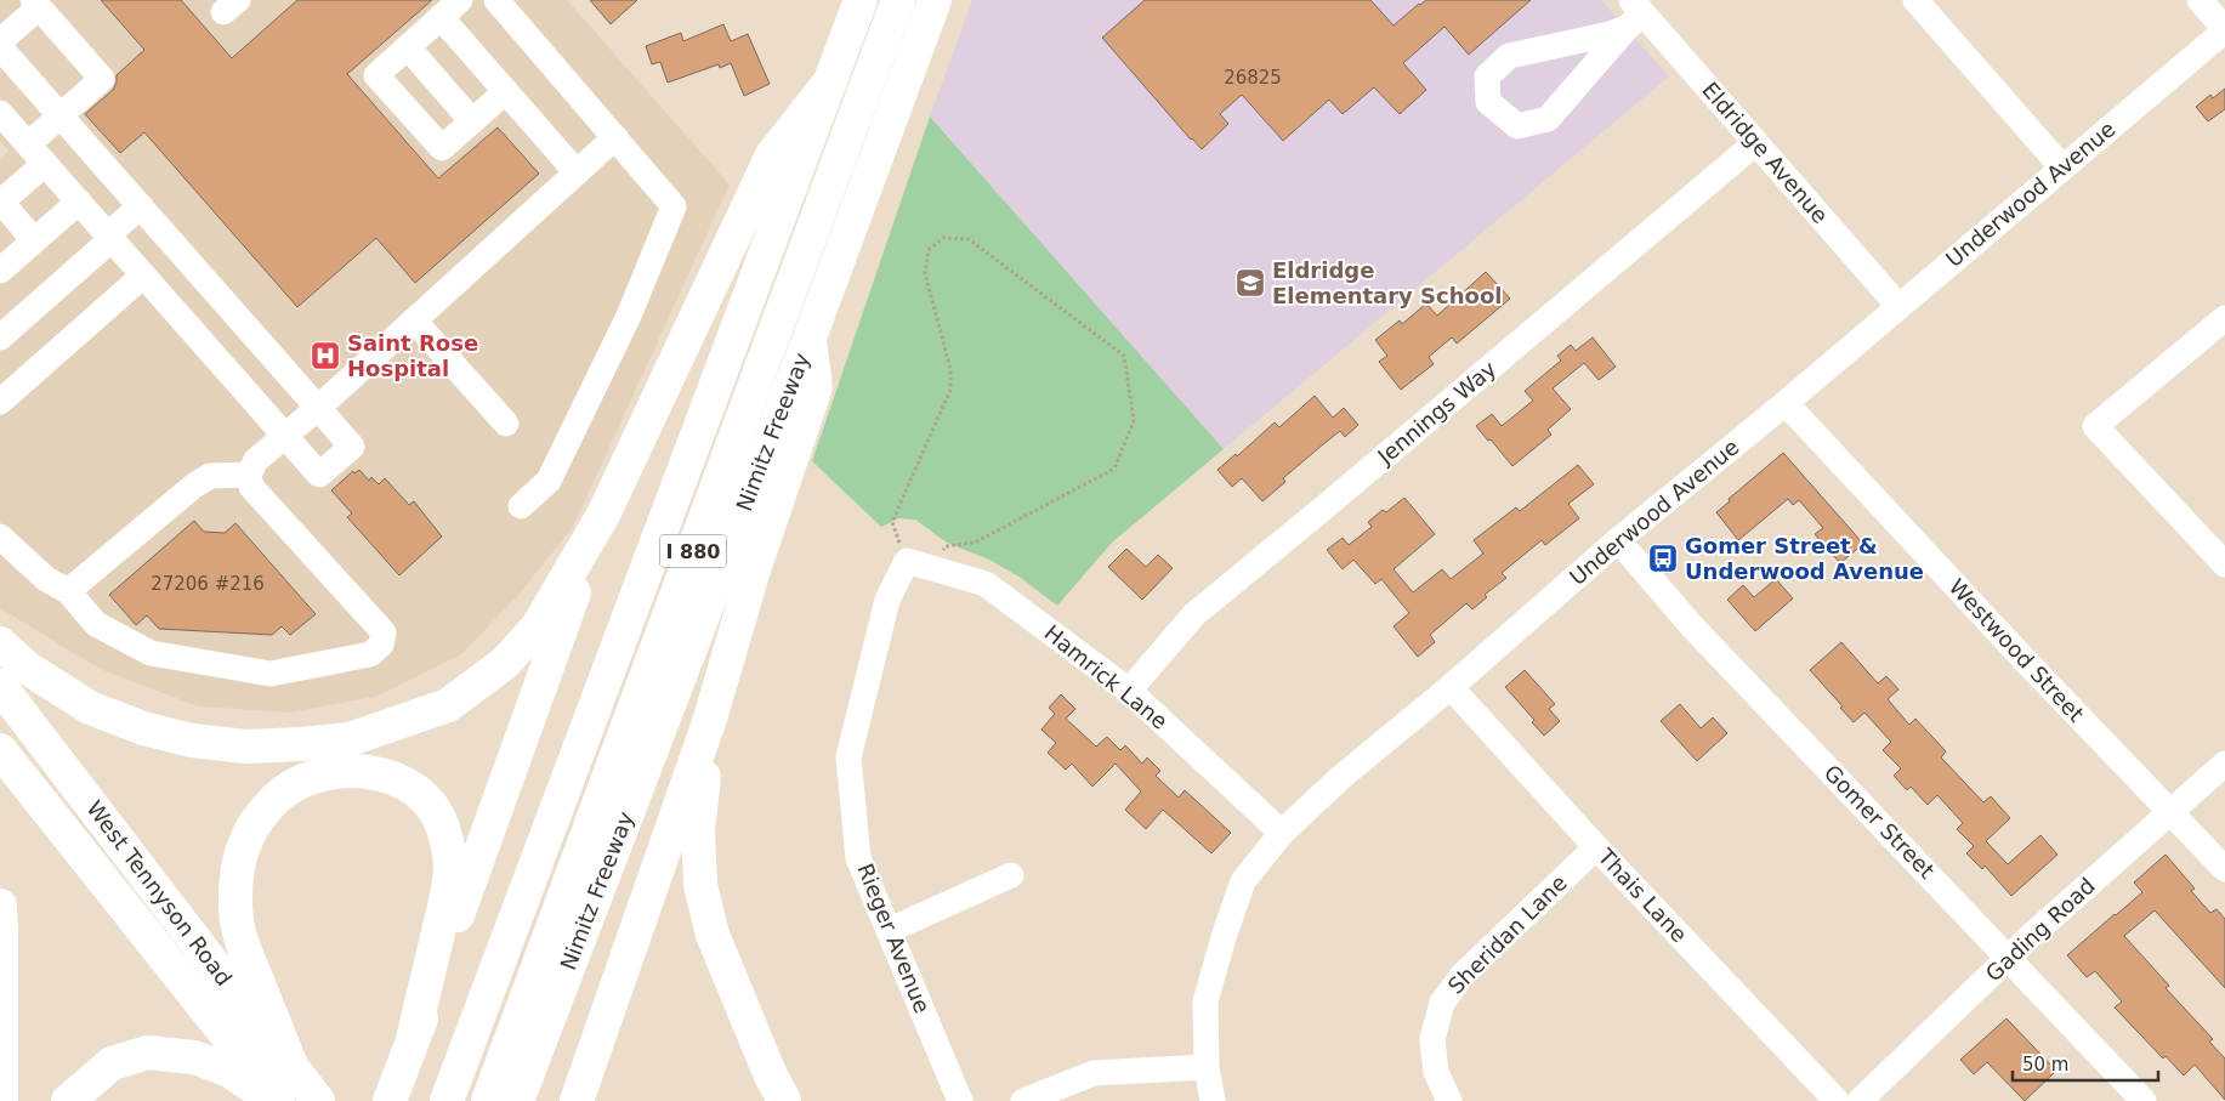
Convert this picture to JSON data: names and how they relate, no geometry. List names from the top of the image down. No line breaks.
{"streets":{"main road":["Nimitz Freeway","I 880","West Tennyson Road"],"street":["Eldridge Avenue","Underwood Avenue","Jennings Way","Westwood Street","Hamrick Lane","Gomer Street","Thais Lane","Gading Road","Sheridan Lane","Rieger Avenue"]},"crossings":[["Eldridge Avenue","Underwood Avenue"],["Eldridge Avenue","Jennings Way"],["Underwood Avenue","Westwood Street"],["Underwood Avenue","Hamrick Lane"],["Underwood Avenue","Gomer Street"],["Underwood Avenue","Thais Lane"],["Jennings Way","Hamrick Lane"],["Westwood Street","Gading Road"],["Hamrick Lane","Rieger Avenue"],["Gomer Street","Gading Road"],["Thais Lane","Sheridan Lane"]],"places":{"school or university":["Eldridge Elementary School"],"hospital":["Saint Rose Hospital"],"bus stop":["Gomer Street & Underwood Avenue"]},"house_numbers":["26825","27206 #216"],"scale_bar":"50 m"}
